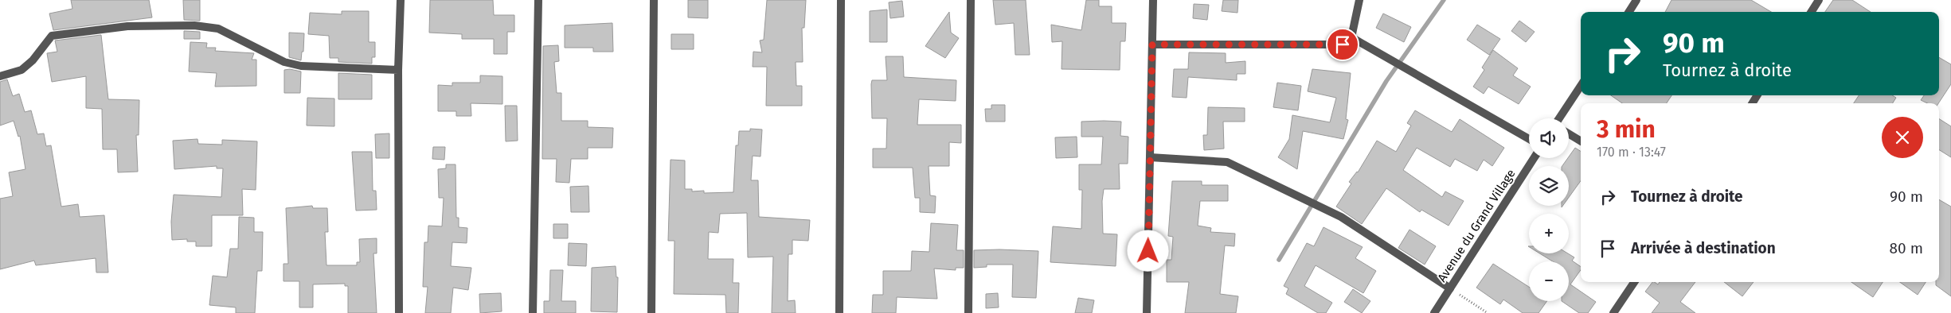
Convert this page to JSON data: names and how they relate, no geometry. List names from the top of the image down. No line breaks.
{"streets":{"street":["Avenue du Grand Village"]},"page":{"turn":["90 m","Tournez à droite"],"heading":["3 min","170 m · 13:47"],"map_buttons":["+","−"],"list":[{"name":"Tournez à droite","value":"90 m"},{"name":"Arrivée à destination","value":"80 m"}]}}
